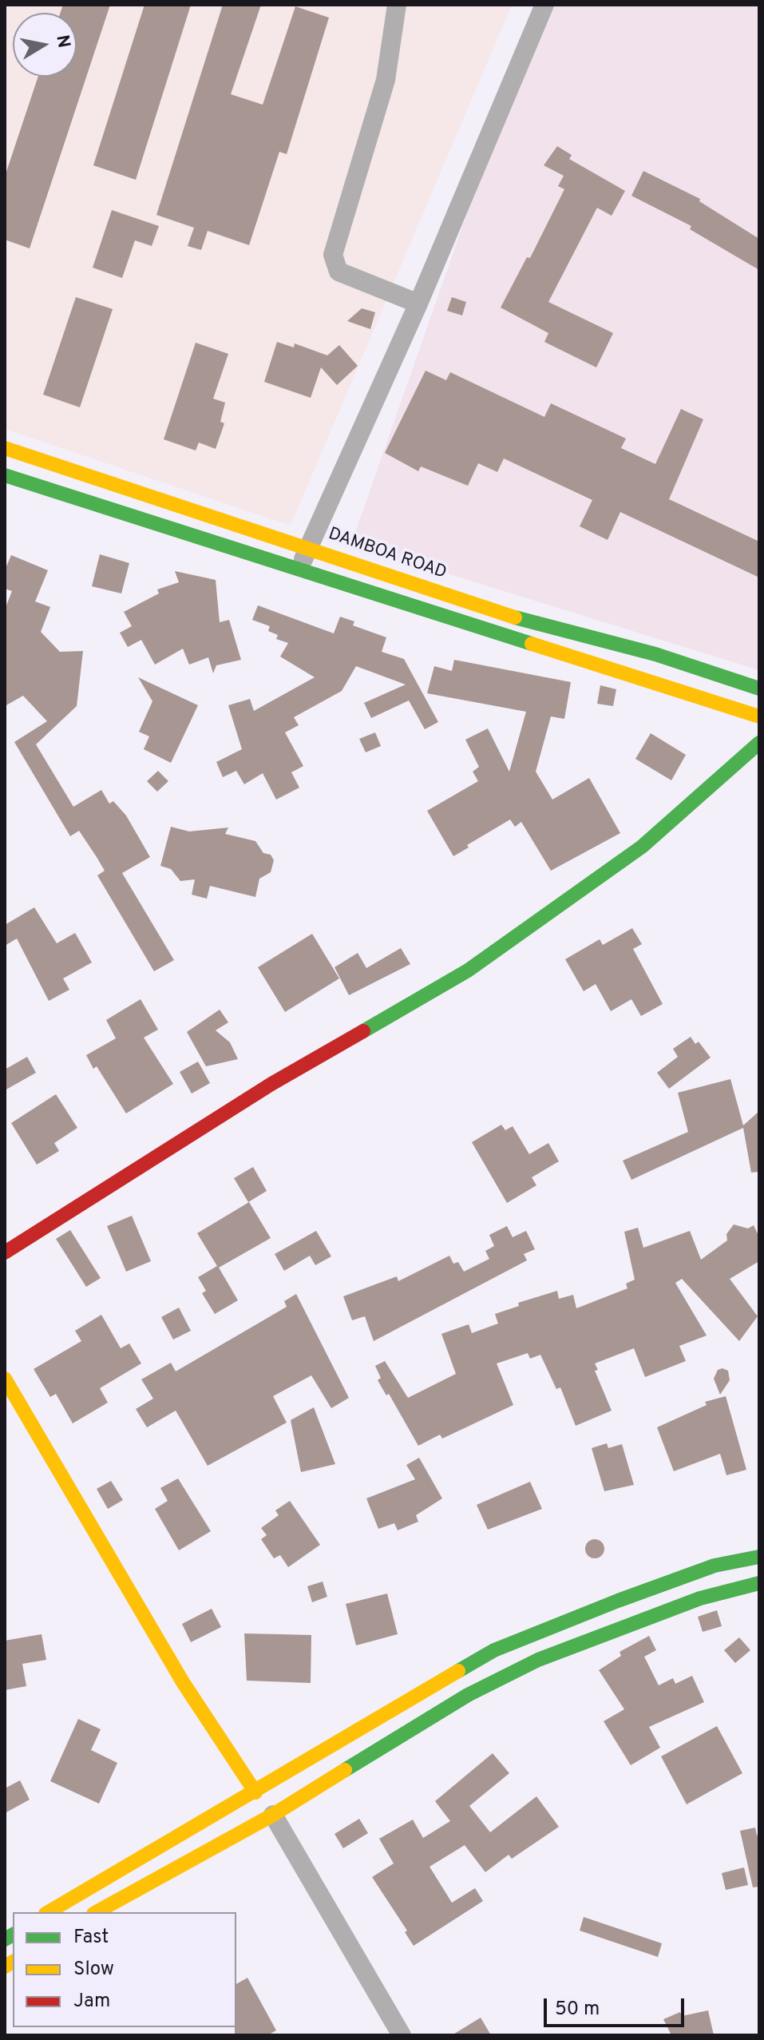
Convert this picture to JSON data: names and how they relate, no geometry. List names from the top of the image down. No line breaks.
{"streets":{"main road":["DAMBOA ROAD"]},"legend":["Fast","Slow","Jam"],"scale_bar":"50 m","north":"right"}
